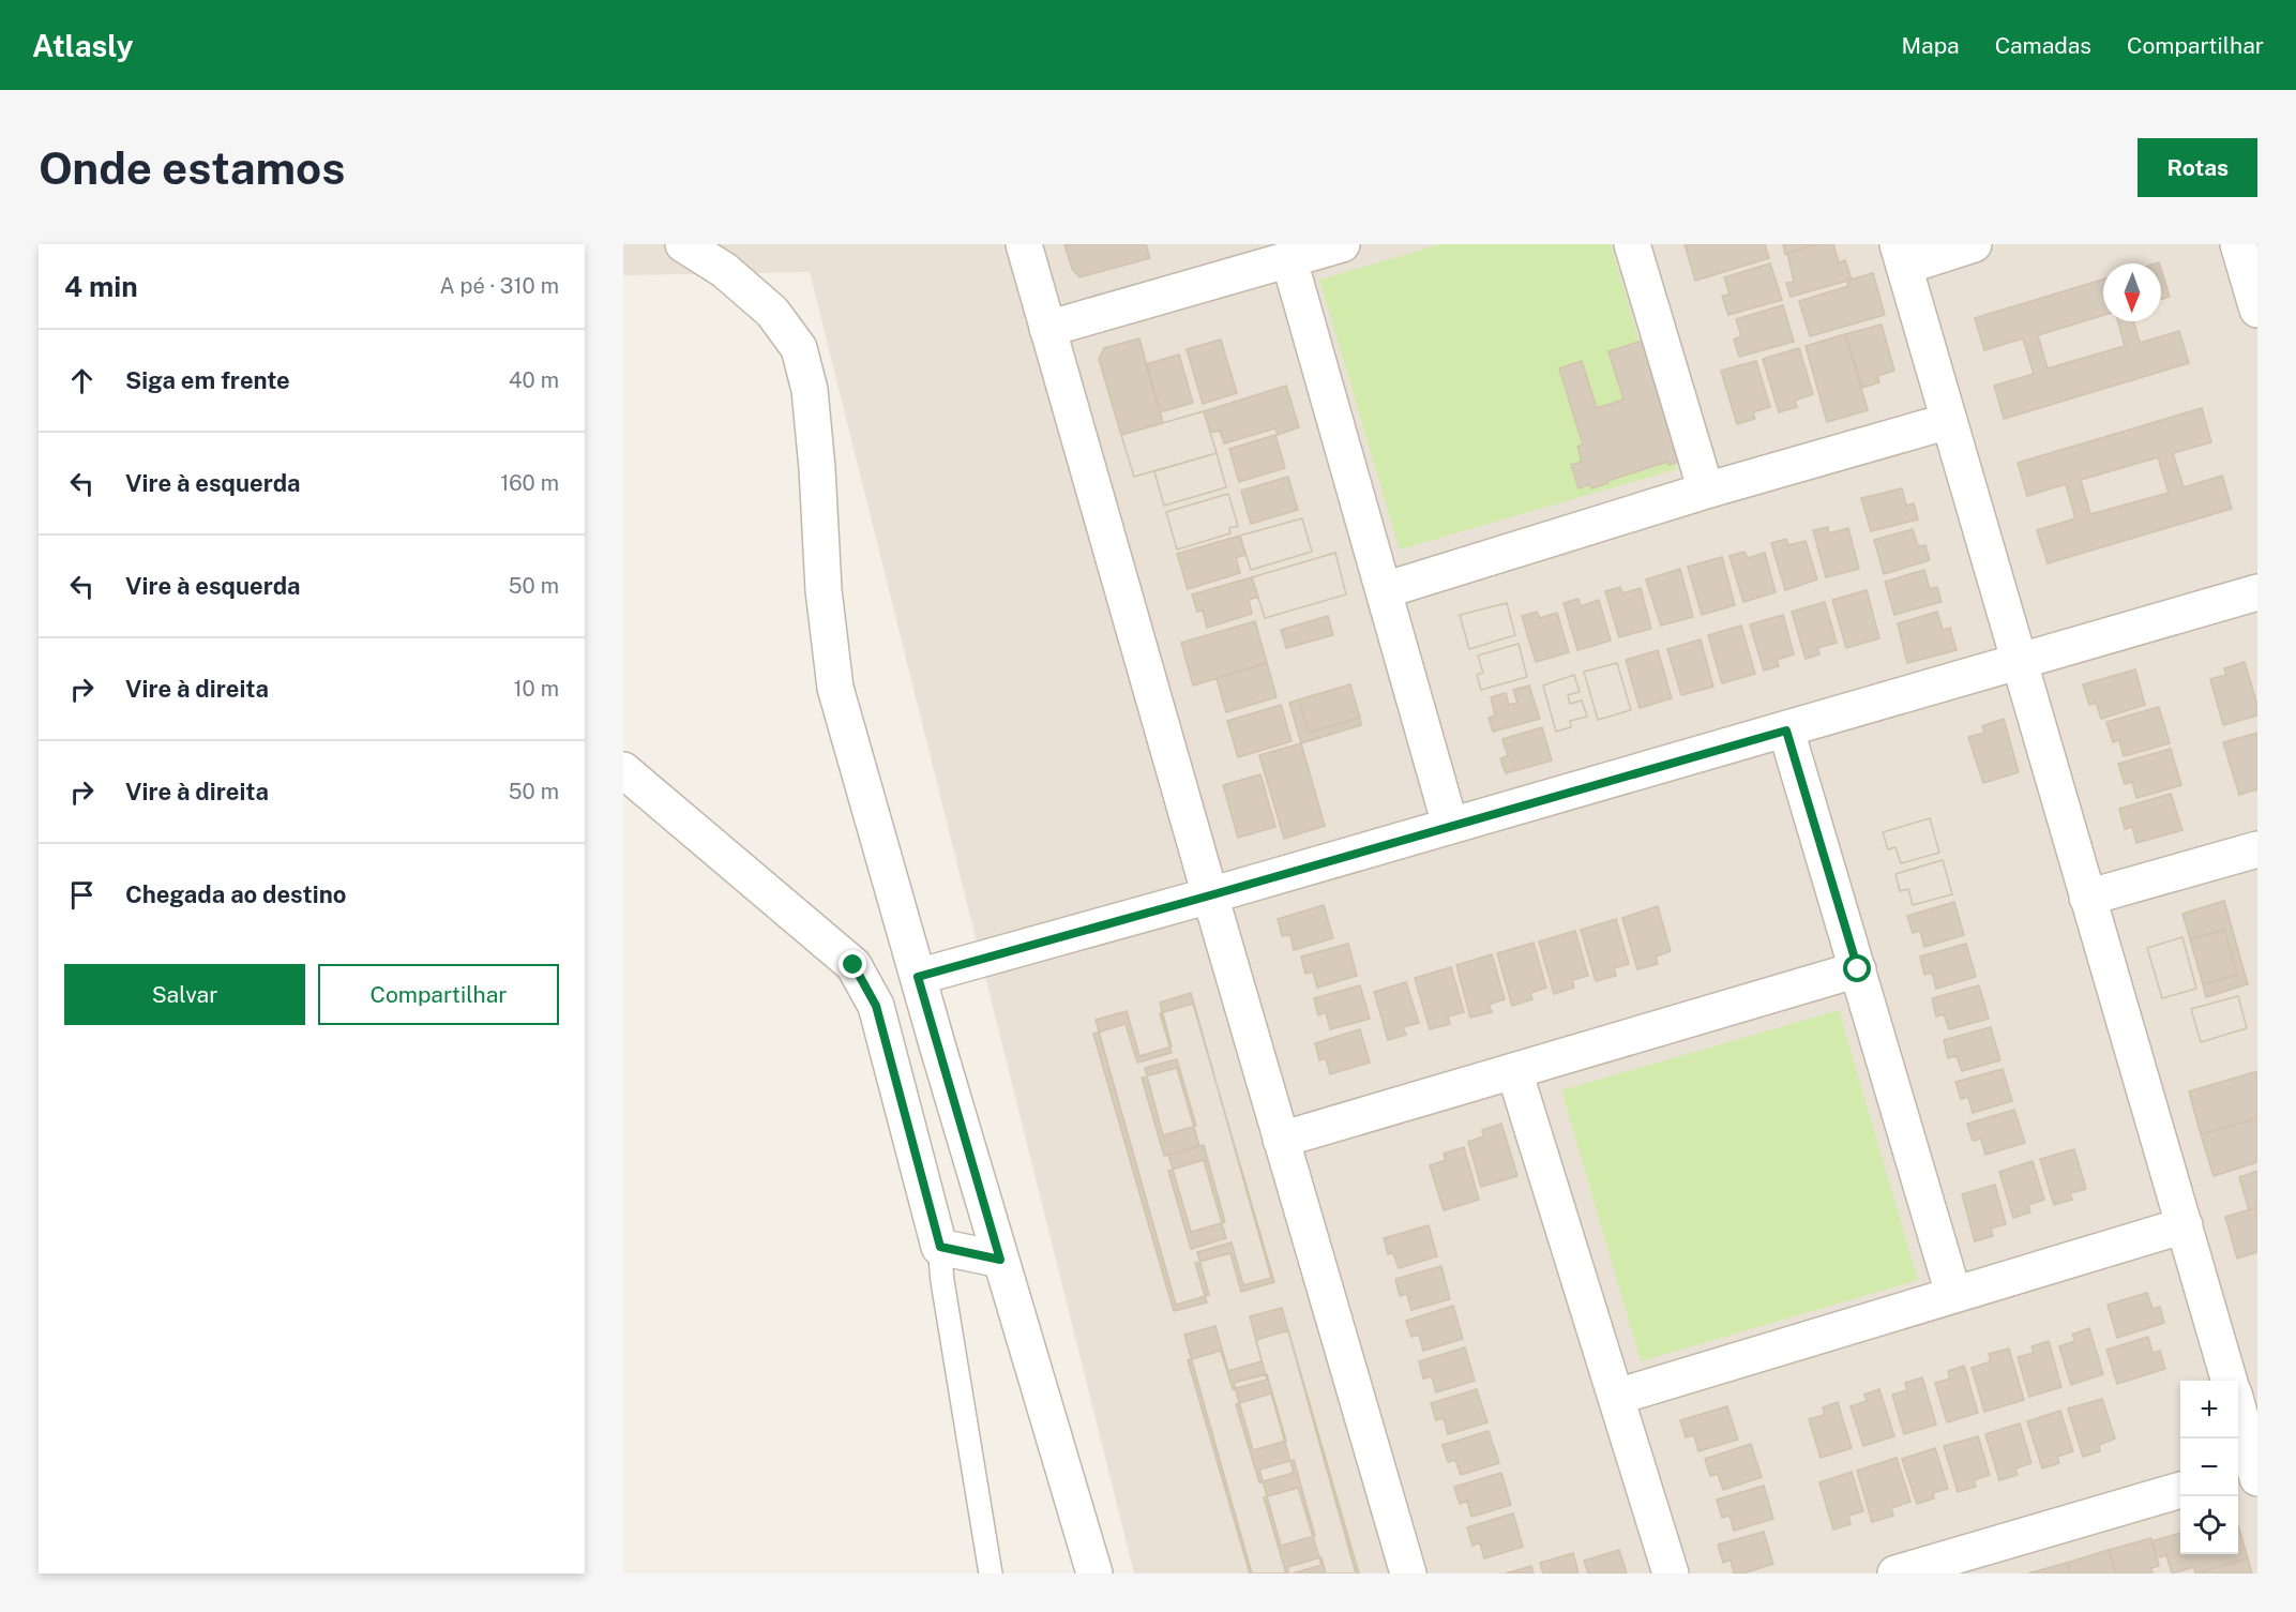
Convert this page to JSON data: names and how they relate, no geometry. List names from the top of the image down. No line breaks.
{"north":"bottom","page":{"header":"Atlasly","nav":["Mapa","Camadas","Compartilhar"],"buttons":["Rotas",["Salvar","Compartilhar"]],"title":"Onde estamos","heading":["4 min","A pé · 310 m"],"list":[["Siga em frente","40 m"],["Vire à esquerda","160 m"],["Vire à esquerda","50 m"],["Vire à direita","10 m"],["Vire à direita","50 m"],"Chegada ao destino"],"map_buttons":["+","−"]}}
